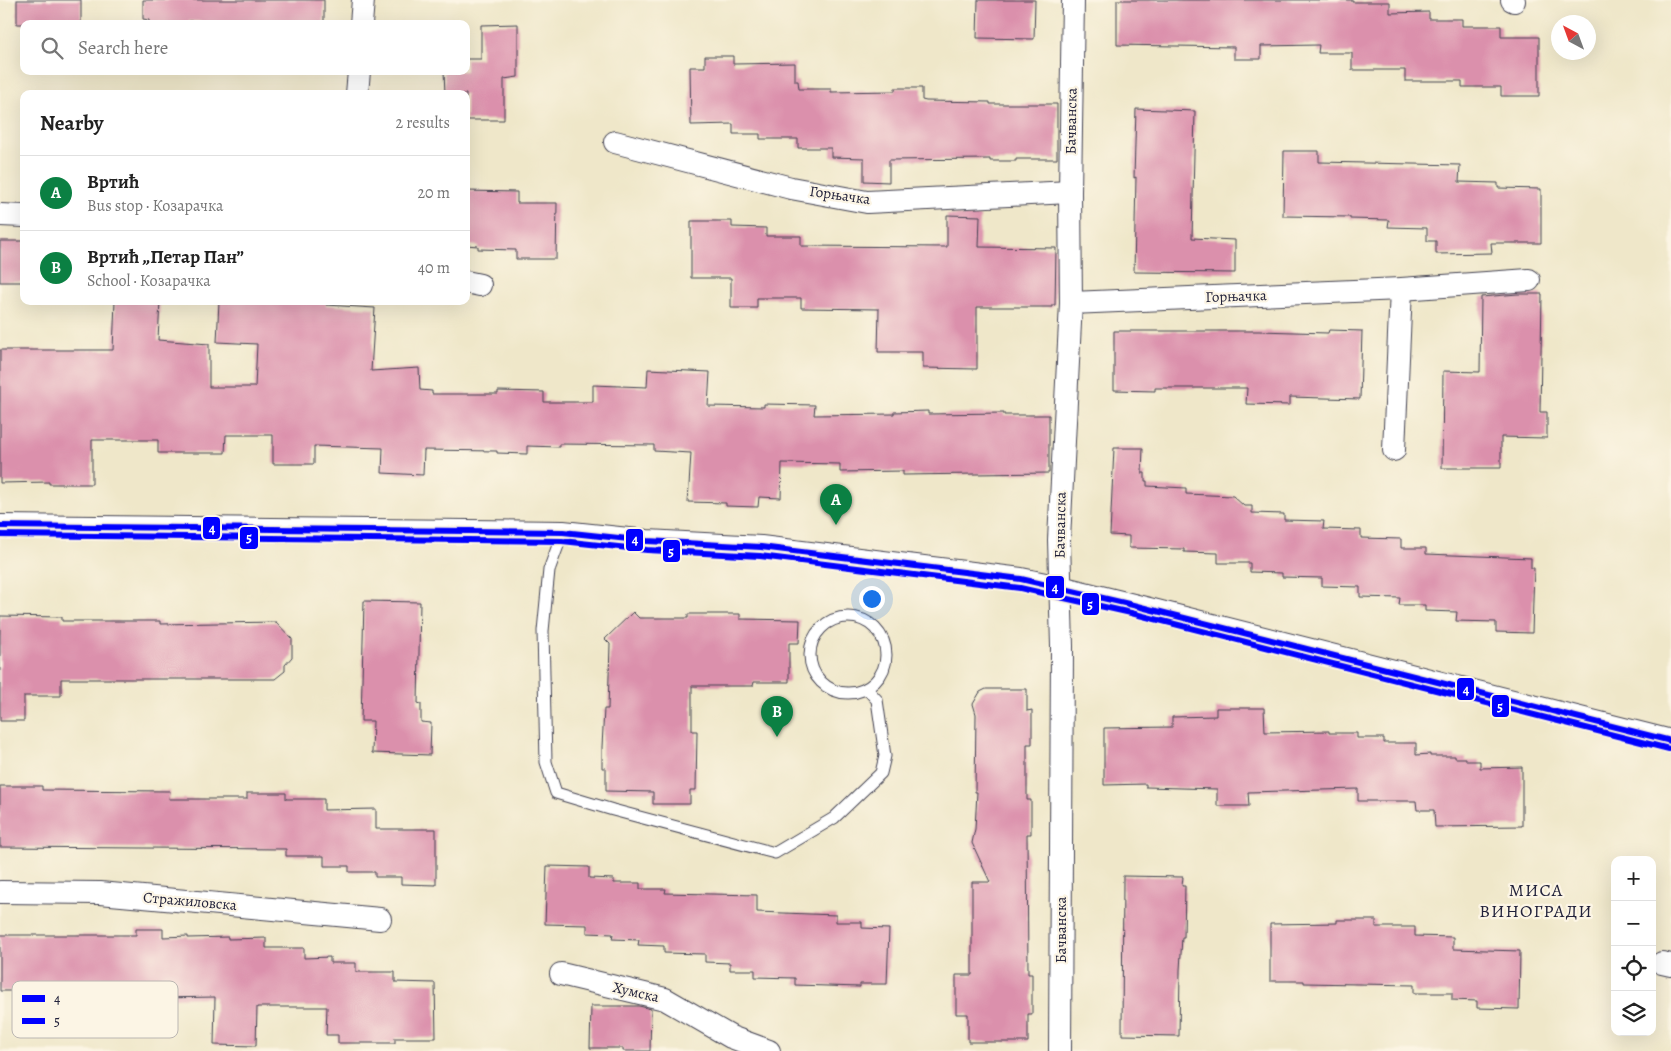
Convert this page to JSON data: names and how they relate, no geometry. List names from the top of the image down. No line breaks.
{"streets":{"street":["Бачванска","Горњачка","Стражиловска","Хумска"]},"crossings":[["Бачванска","Горњачка"]],"districts":["МИСА ВИНОГРАДИ"],"lines":["transit line 4","transit line 5"],"legend":["4","5"],"north":"top left","page":{"search":"Search here","heading":["Nearby","2 results"],"list":[{"mark":"A","name":"Вртић","note":"Bus stop · Козарачка","value":"20 m"},{"mark":"B","name":"Вртић „Петар Пан”","note":"School · Козарачка","value":"40 m"}],"pins":["A","B"],"map_buttons":["+","−"]}}
